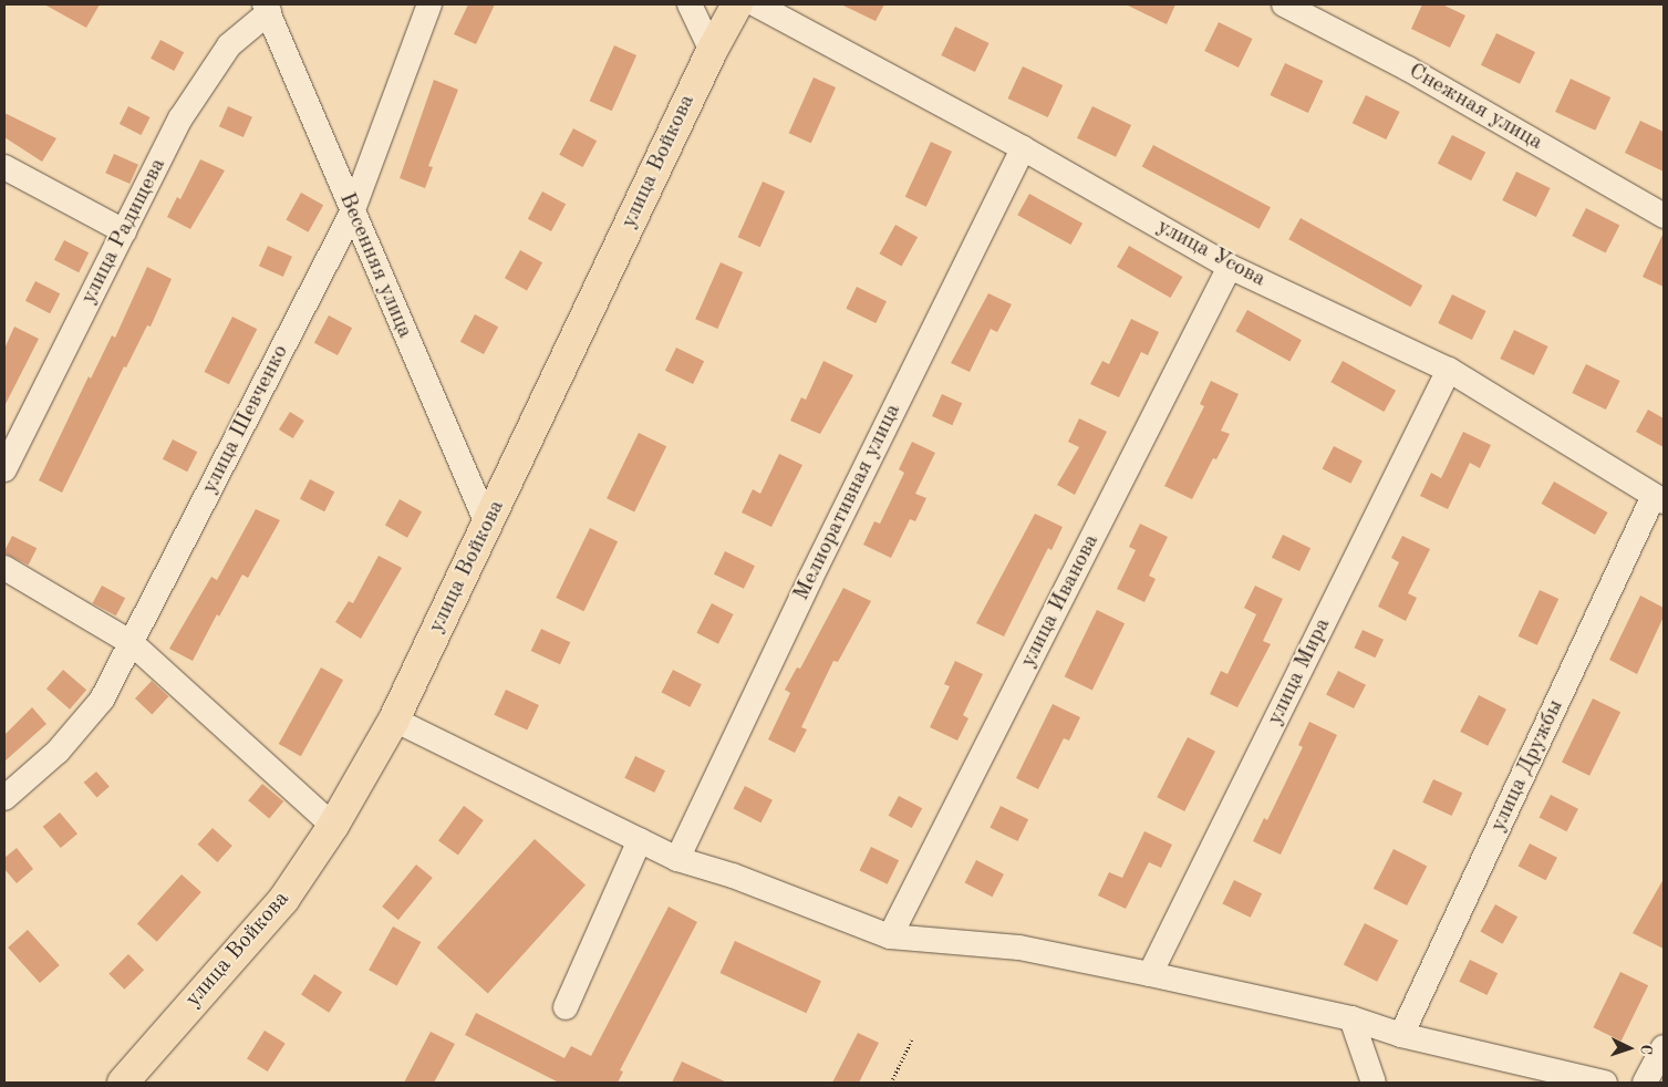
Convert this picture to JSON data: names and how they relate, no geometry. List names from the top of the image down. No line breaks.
{"streets":{"main road":["улица Войкова"],"street":["Снежная улица","улица Радищева","улица Усова","Весенняя улица","улица Шевченко","Мелиоративная улица","улица Иванова","улица Мира","улица Дружбы"]},"crossings":[["улица Войкова","Весенняя улица"],["улица Радищева","Весенняя улица"],["улица Усова","Мелиоративная улица"],["улица Усова","улица Иванова"],["улица Усова","улица Мира"],["улица Усова","улица Дружбы"],["Весенняя улица","улица Шевченко"]],"north":"right"}
